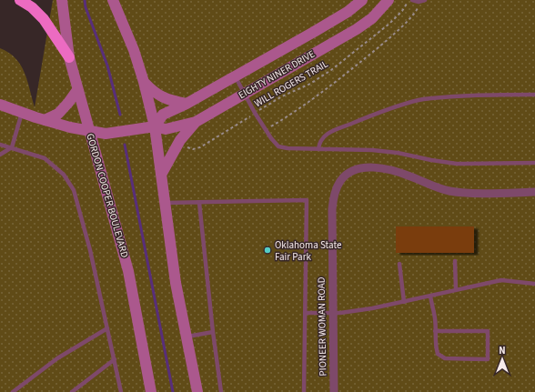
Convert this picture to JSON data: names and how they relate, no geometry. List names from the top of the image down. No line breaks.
{"streets":{"street":["EIGHTY NINER DRIVE","GORDON COOPER BOULEVARD","PIONEER WOMAN ROAD"],"path":["WILL ROGERS TRAIL"]},"crossings":[["EIGHTY NINER DRIVE","GORDON COOPER BOULEVARD"]],"places":["Oklahoma State Fair Park"],"north":"top"}
